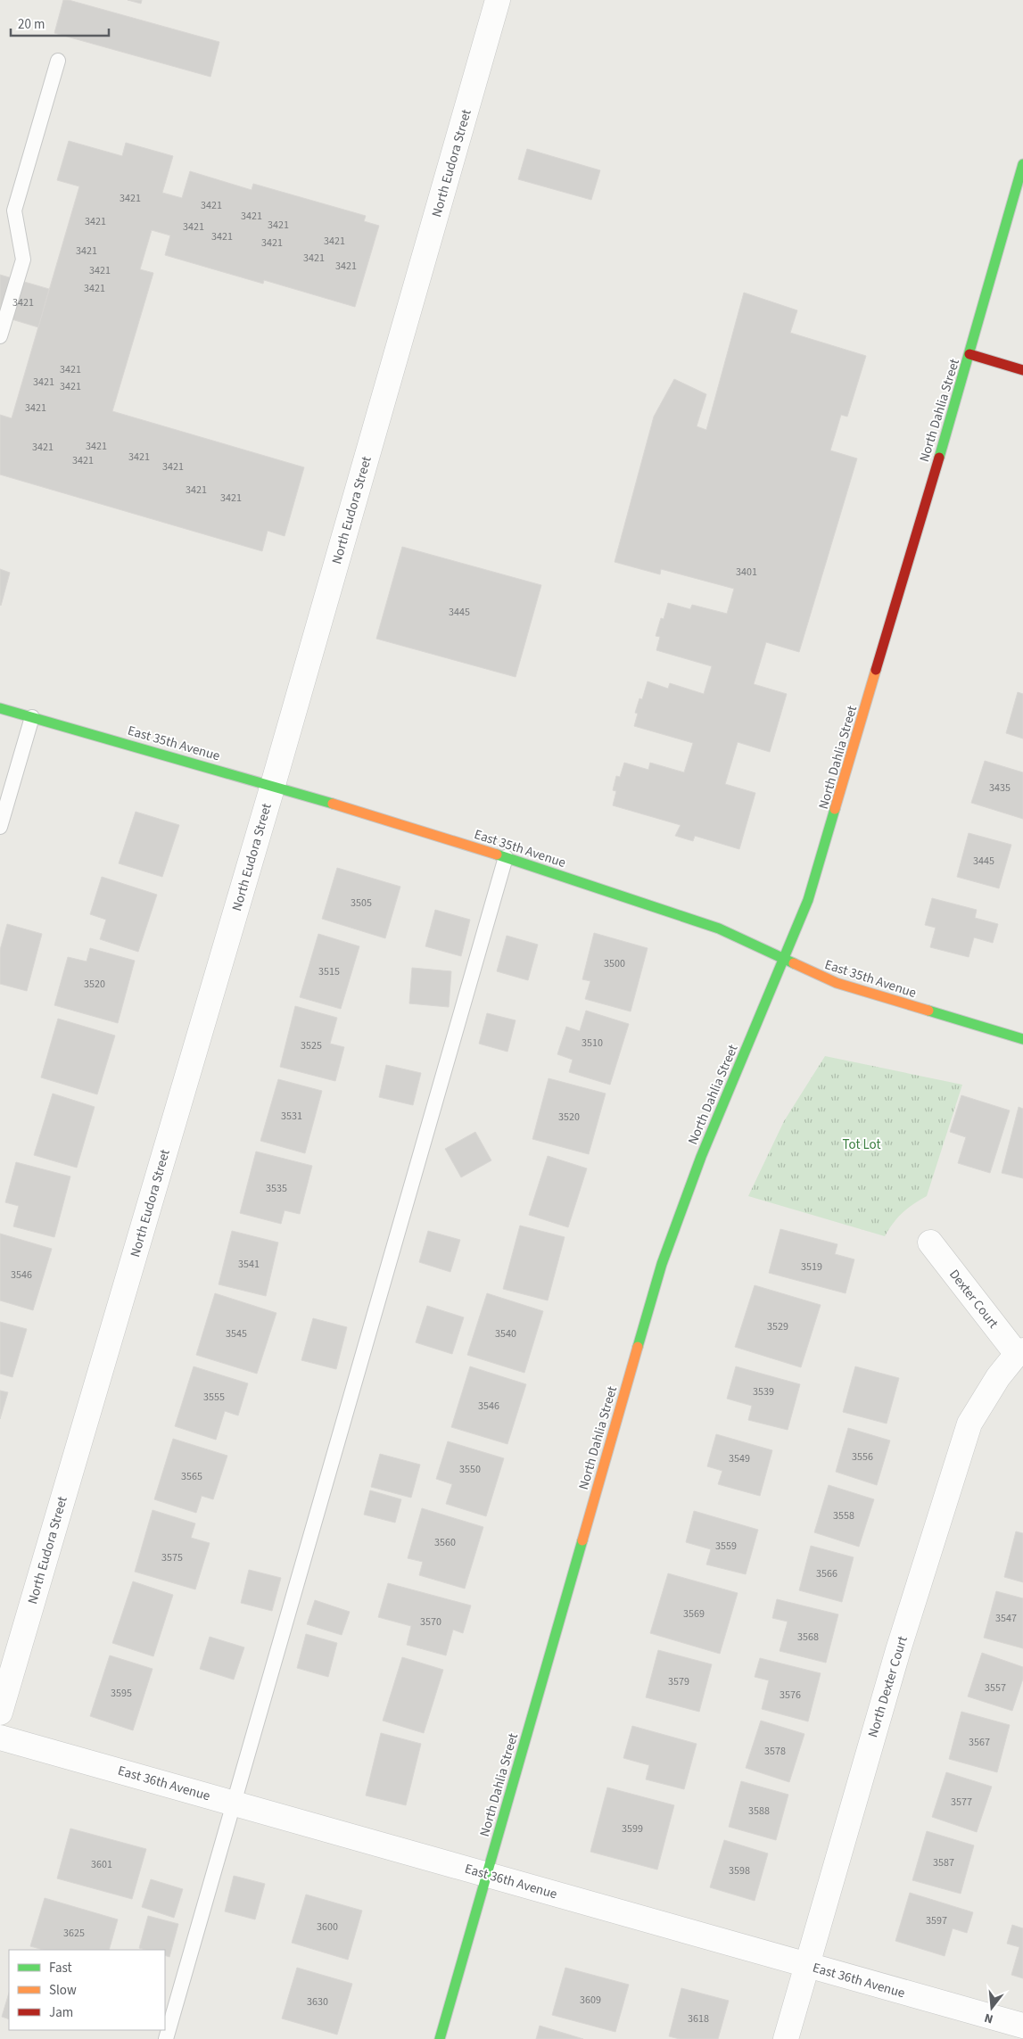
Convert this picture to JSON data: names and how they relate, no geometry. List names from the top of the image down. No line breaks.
{"streets":{"street":["North Eudora Street","North Dahlia Street","East 35th Avenue","Dexter Court","North Dexter Court","East 36th Avenue"]},"crossings":[["North Eudora Street","East 35th Avenue"],["North Dahlia Street","East 35th Avenue"],["North Dahlia Street","East 36th Avenue"],["Dexter Court","North Dexter Court"],["North Dexter Court","East 36th Avenue"]],"parks":["Tot Lot"],"house_numbers":["3421","3421","3421","3421","3421","3421","3421","3421","3421","3421","3421","3421","3421","3421","3421","3421","3421","3421","3421","3421","3421","3421","3421","3421","3421","3421","3401","3445","3435","3445","3505","3500","3515","3520","3510","3525","3531","3520","3535","3541","3519","3546","3529","3545","3540","3539","3555","3546","3556","3549","3550","3565","3558","3560","3559","3575","3566","3569","3547","3570","3568","3579","3557","3595","3576","3567","3578","3577","3588","3599","3587","3601","3598","3597","3600","3625","3609","3630","3618"],"legend":["Fast","Slow","Jam"],"scale_bar":"20 m","north":"bottom"}
